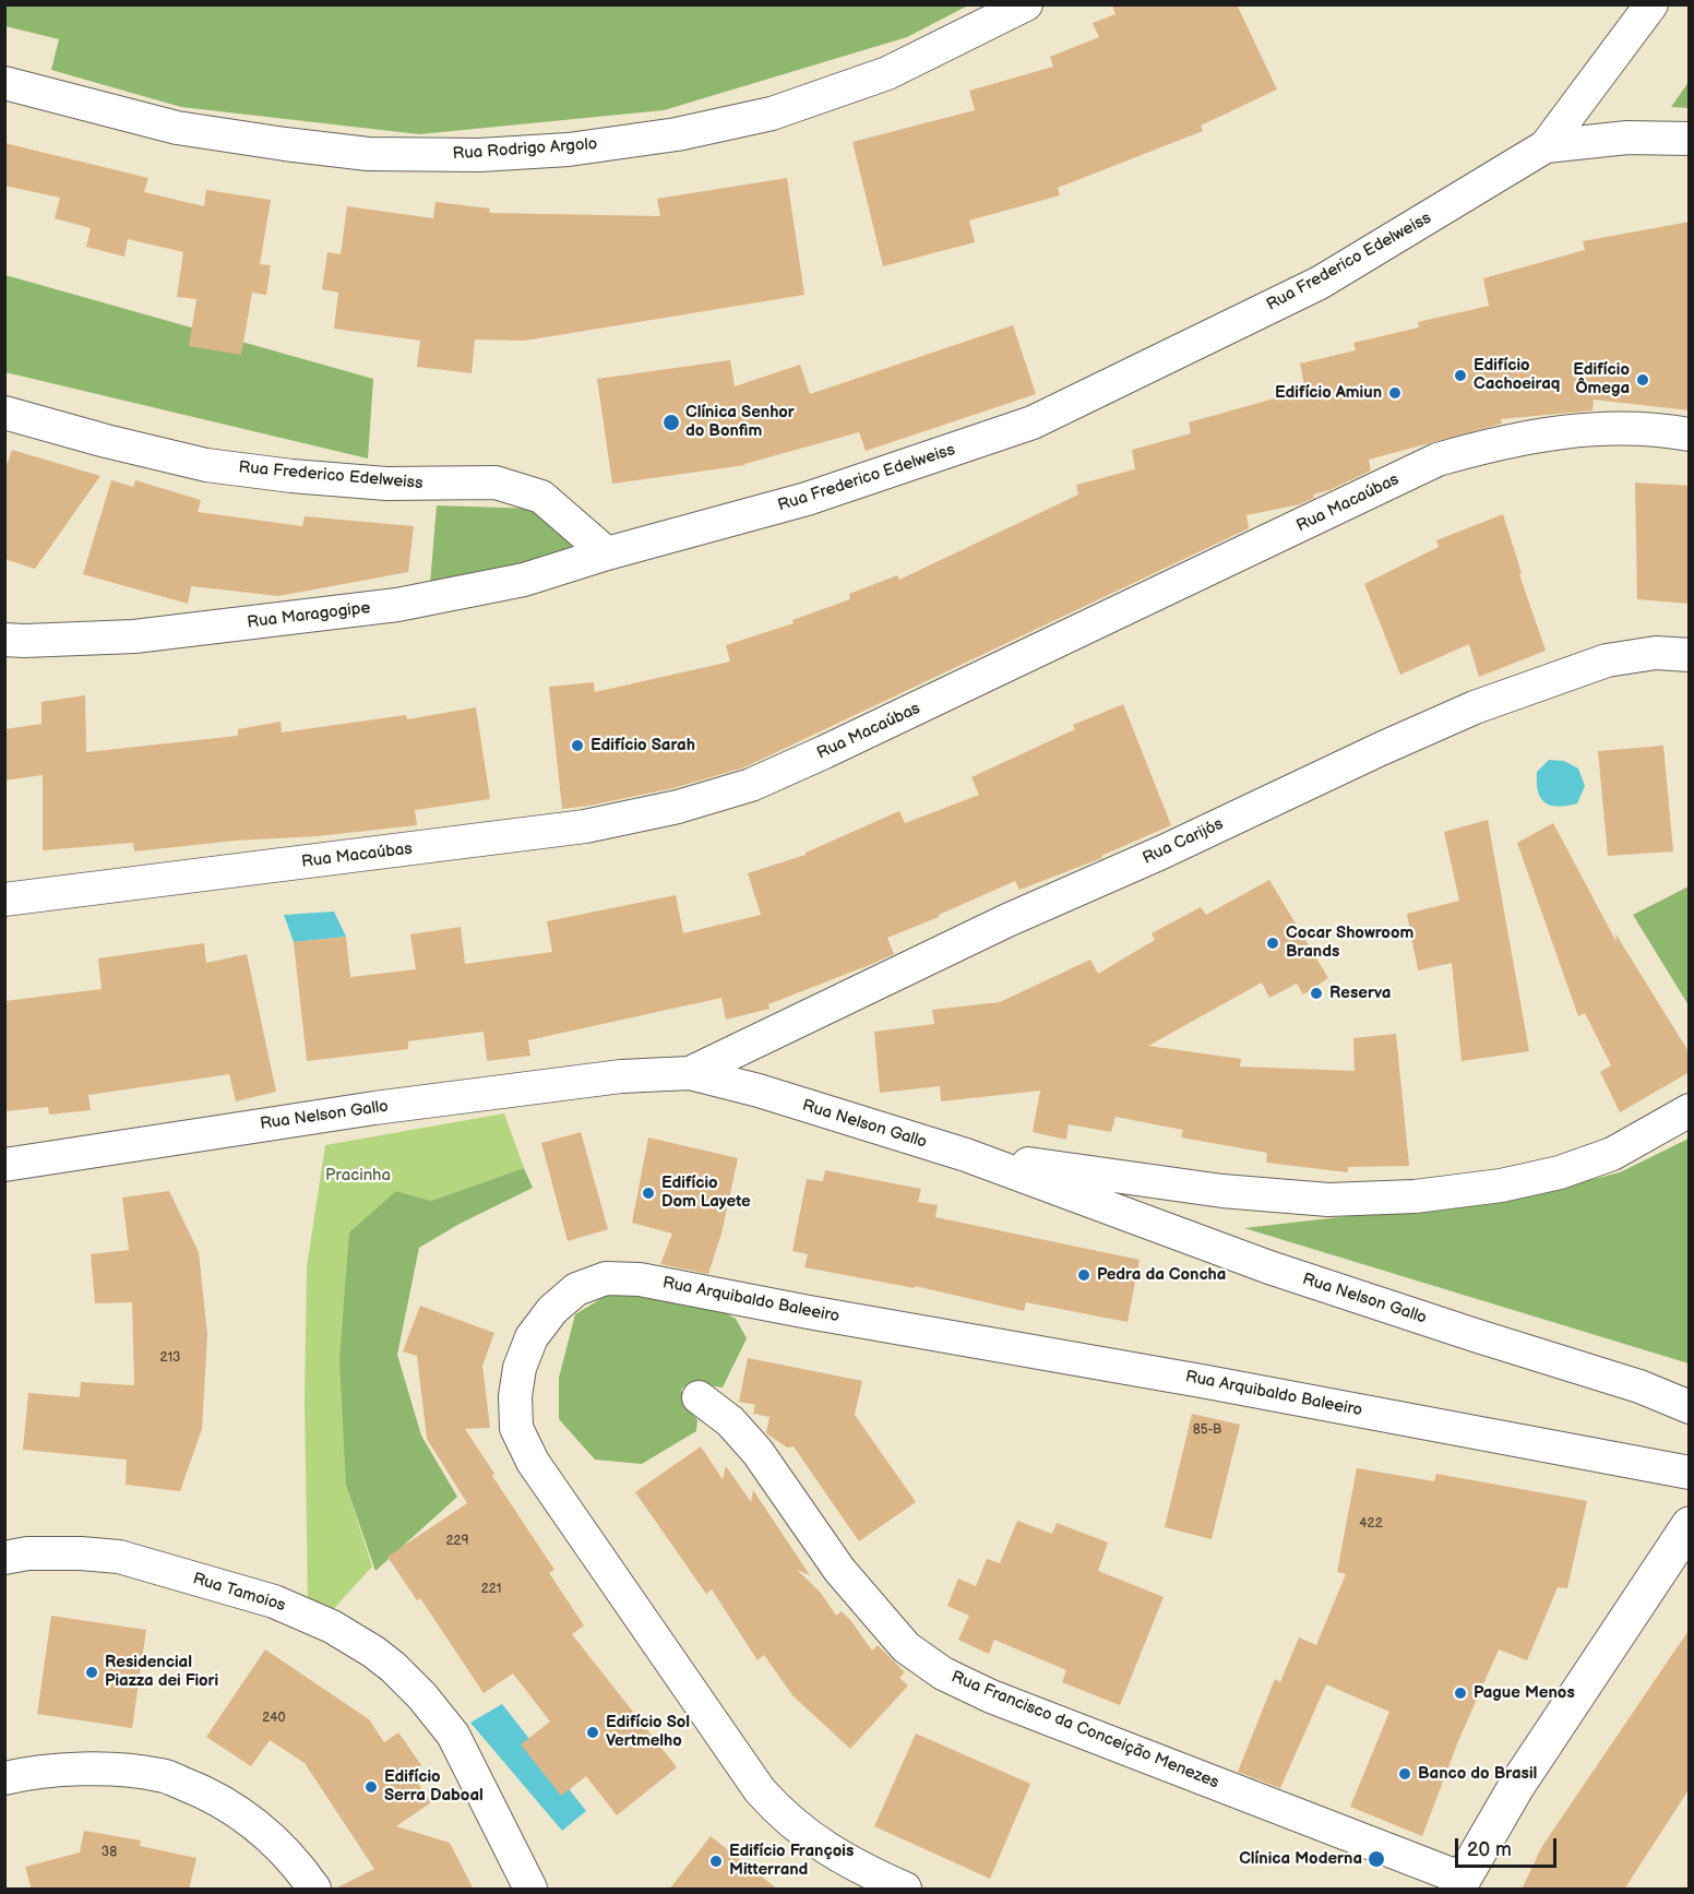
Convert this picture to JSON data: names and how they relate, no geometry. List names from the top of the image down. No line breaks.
{"streets":{"street":["Rua Rodrigo Argolo","Rua Frederico Edelweiss","Rua Macaúbas","Rua Maragogipe","Rua Carijós","Rua Nelson Gallo","Rua Arquibaldo Baleeiro","Rua Tamoios","Rua Francisco da Conceição Menezes"]},"crossings":[["Rua Frederico Edelweiss","Rua Maragogipe"],["Rua Carijós","Rua Nelson Gallo"]],"parks":["Pracinha"],"places":["Edifício Cachoeiraq","Edifício Ômega","Edifício Amiun","Clínica Senhor do Bonfim","Edifício Sarah","Cocar Showroom Brands","Reserva","Edifício Dom Layete","Pedra da Concha","Residencial Piazza dei Fiori","Pague Menos","Edifício Sol Vertmelho","Banco do Brasil","Edifício Serra Daboal","Clínica Moderna","Edifício François Mitterrand"],"house_numbers":["213","85-B","422","229","221","240","38"],"scale_bar":"20 m"}
